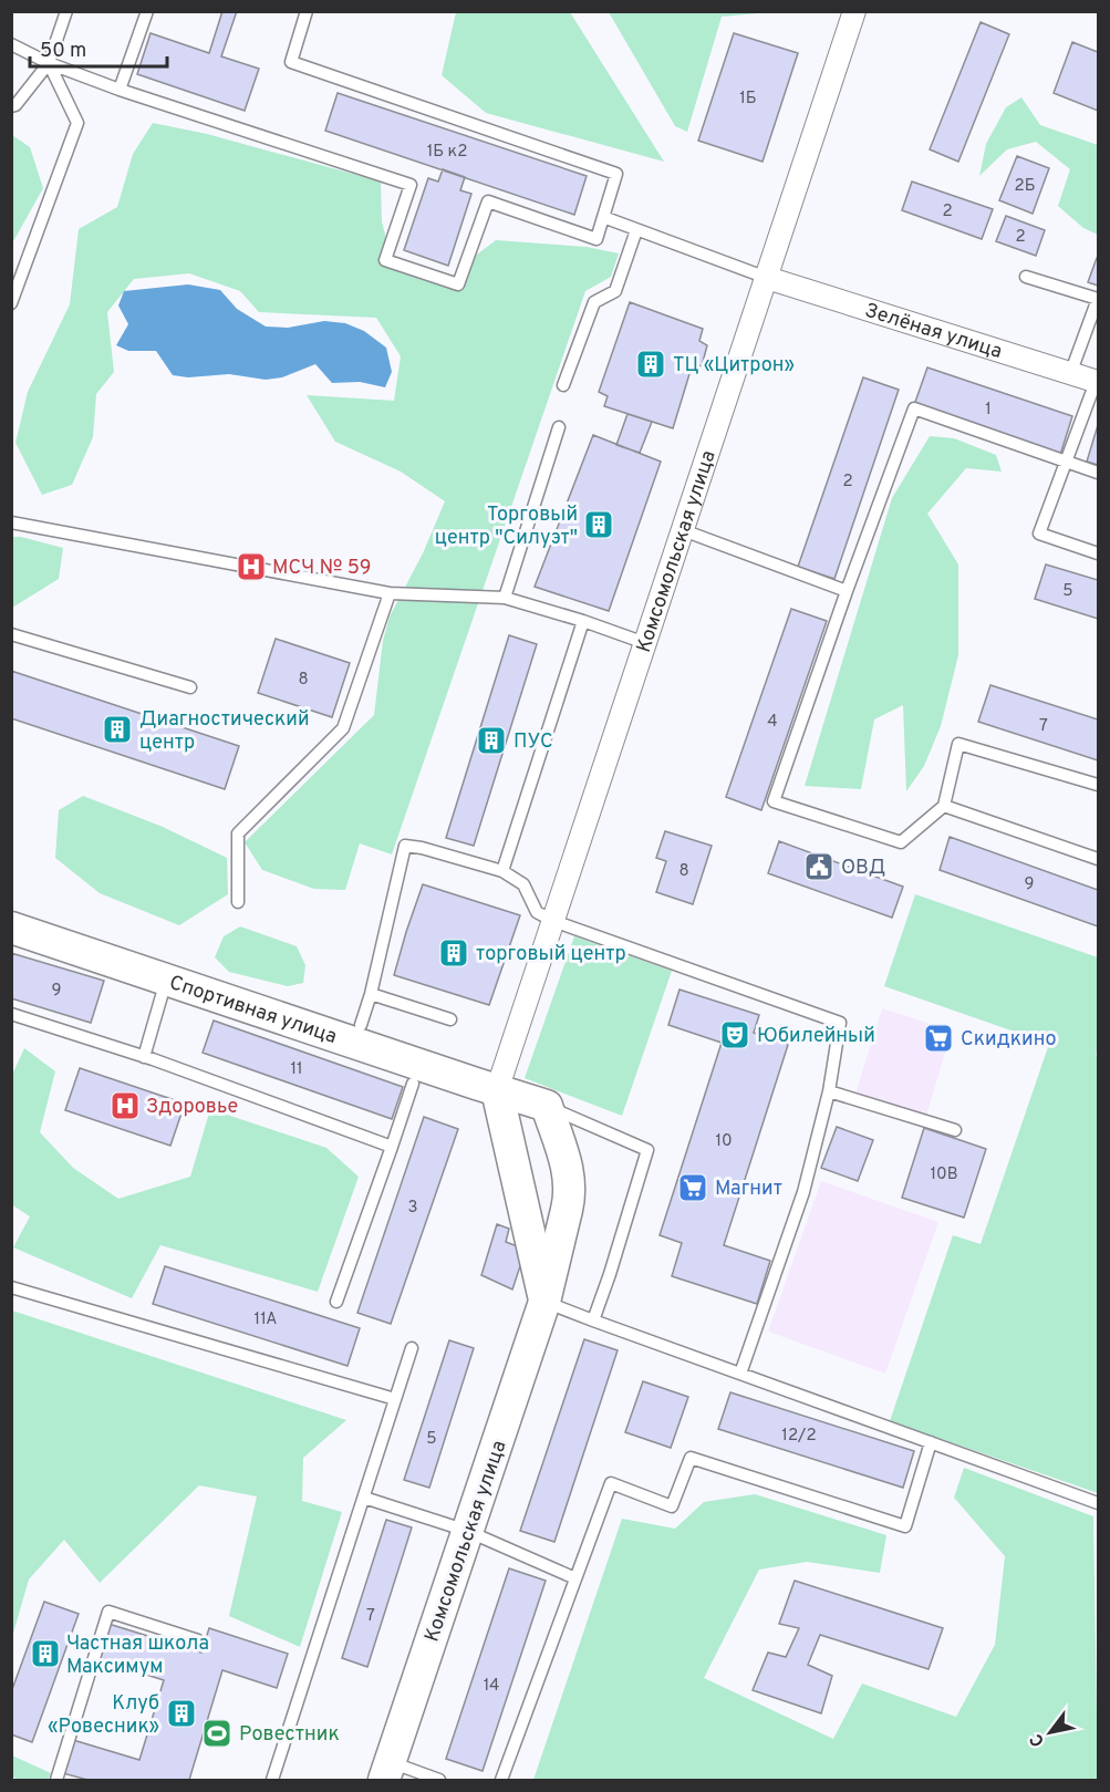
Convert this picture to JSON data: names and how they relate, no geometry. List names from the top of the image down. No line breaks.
{"streets":{"street":["Зелёная улица","Комсомольская улица","Спортивная улица"]},"crossings":[["Зелёная улица","Комсомольская улица"],["Комсомольская улица","Спортивная улица"]],"places":{"building":["ТЦ «Цитрон»","Торговый центр \"Силуэт\"","Диагностический центр","ПУС","торговый центр","Частная школа Максимум","Клуб «Ровесник»"],"hospital":["МСЧ № 59","Здоровье"],"public building":["ОВД"],"theatre":["Юбилейный"],"supermarket":["Скидкино","Магнит"],"sports":["Ровестник"]},"house_numbers":["1Б","1Б к2","2Б","2","2","1","2","5","8","4","7","8","9","9","11","10","10В","3","11А","12/2","5","7","14"],"scale_bar":"50 m","north":"bottom left"}
